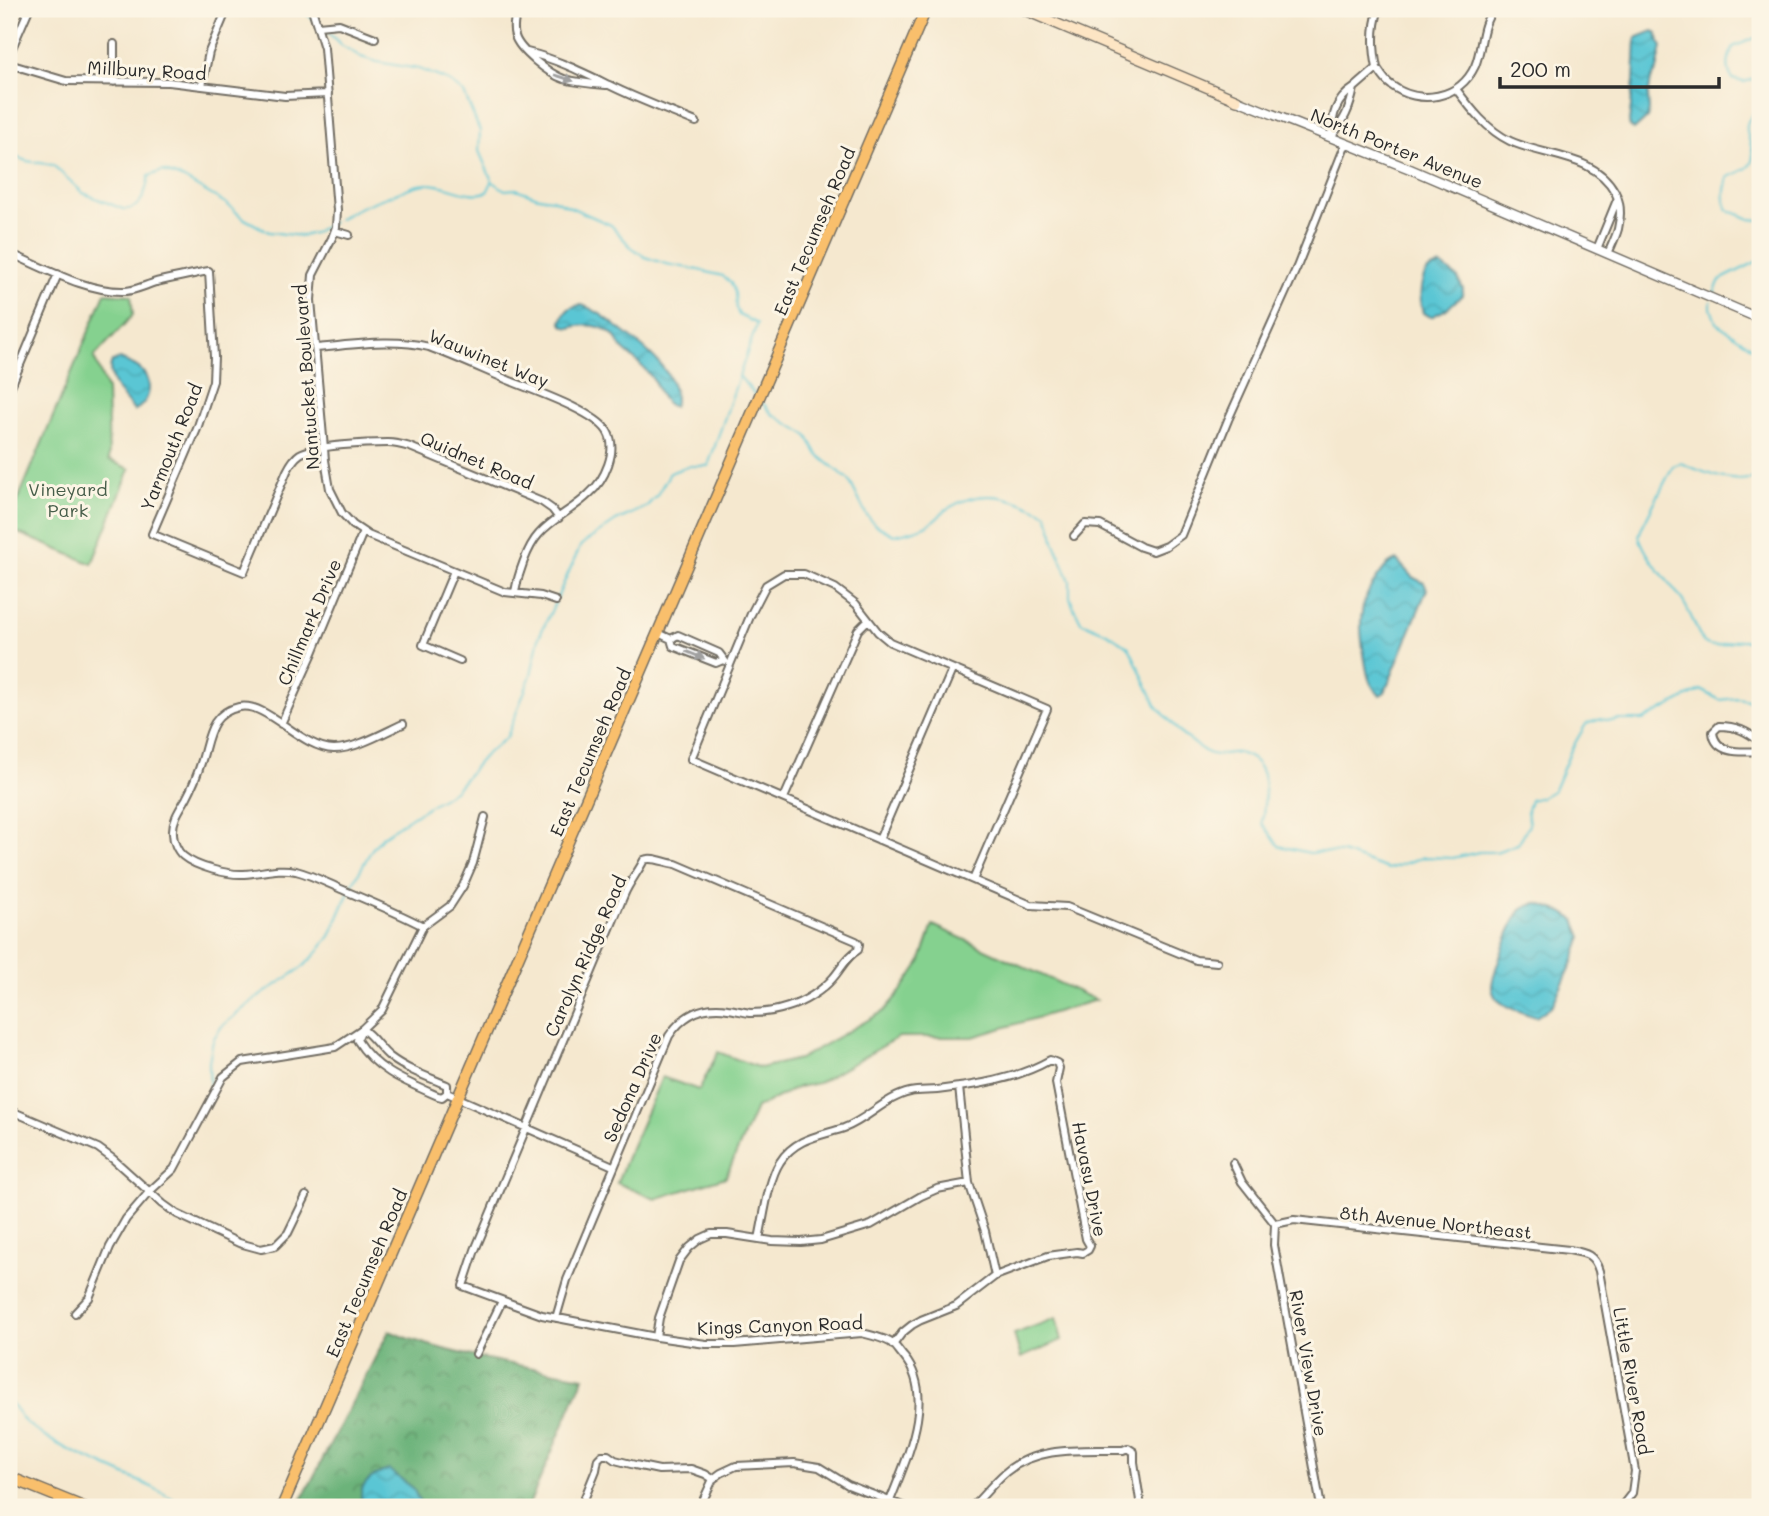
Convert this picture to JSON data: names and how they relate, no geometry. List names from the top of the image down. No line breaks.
{"streets":{"main road":["North Porter Avenue","East Tecumseh Road"],"street":["Millbury Road","Wauwinet Way","Nantucket Boulevard","Yarmouth Road","Quidnet Road","Chillmark Drive","Carolyn Ridge Road","Sedona Drive","Havasu Drive","8th Avenue Northeast","Kings Canyon Road","River View Drive","Little River Road"]},"crossings":[["Millbury Road","Nantucket Boulevard"],["Wauwinet Way","Nantucket Boulevard"],["Wauwinet Way","Quidnet Road"],["Nantucket Boulevard","Quidnet Road"],["Nantucket Boulevard","Chillmark Drive"],["Yarmouth Road","Quidnet Road"],["Carolyn Ridge Road","Sedona Drive"],["Carolyn Ridge Road","Kings Canyon Road"],["Sedona Drive","Kings Canyon Road"],["Havasu Drive","Kings Canyon Road"],["8th Avenue Northeast","River View Drive"],["8th Avenue Northeast","Little River Road"]],"parks":["Vineyard Park"],"scale_bar":"200 m"}
